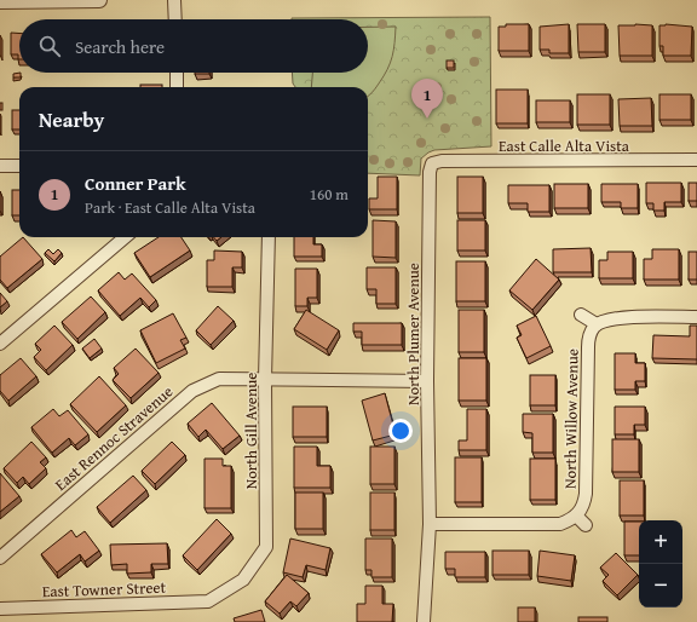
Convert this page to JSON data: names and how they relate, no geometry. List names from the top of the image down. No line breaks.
{"streets":{"street":["East Calle Alta Vista","North Plumer Avenue","North Willow Avenue","North Gill Avenue","East Rennoc Stravenue","East Towner Street"]},"crossings":[["East Calle Alta Vista","North Plumer Avenue"],["North Plumer Avenue","East Rennoc Stravenue"],["North Gill Avenue","East Rennoc Stravenue"],["North Gill Avenue","East Towner Street"]],"page":{"search":"Search here","pins":"1","heading":"Nearby","list":[{"mark":"1","name":"Conner Park","note":"Park · East Calle Alta Vista","value":"160 m"}],"map_buttons":["+","−"]}}
